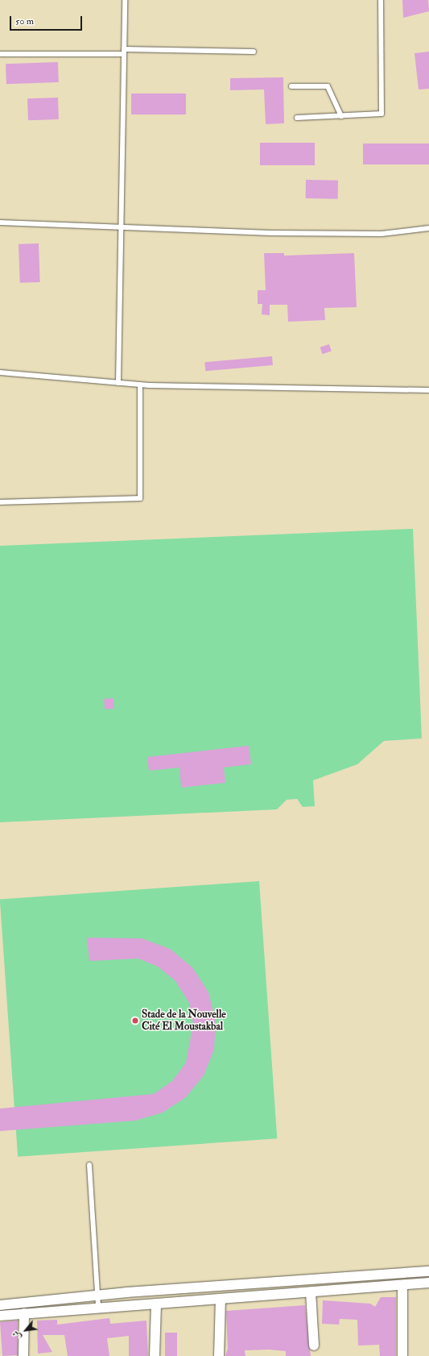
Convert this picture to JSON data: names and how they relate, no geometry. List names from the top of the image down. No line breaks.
{"places":["Stade de la Nouvelle Cité El Moustakbal"],"scale_bar":"50 m","north":"bottom left"}
